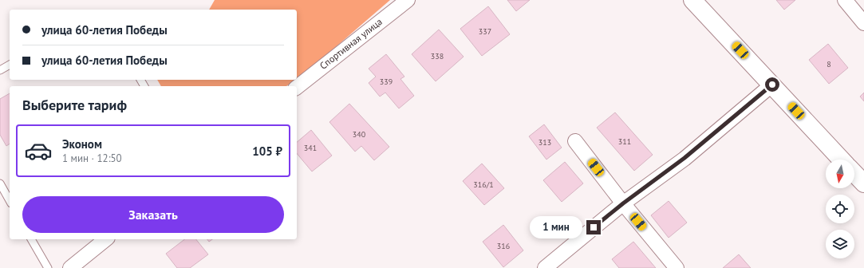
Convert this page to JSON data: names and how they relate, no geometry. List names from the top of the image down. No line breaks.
{"streets":{"street":["Спортивная улица"]},"house_numbers":["337","338","8","339","340","311","313","341","316/1","316"],"north":"bottom","page":{"banner":["улица 60-летия Победы","улица 60-летия Победы"],"heading":"Выберите тариф","list":[{"name":"Эконом","note":"1 мин · 12:50","value":"105 ₽"}],"buttons":"Заказать","bubble":"1 мин"}}
